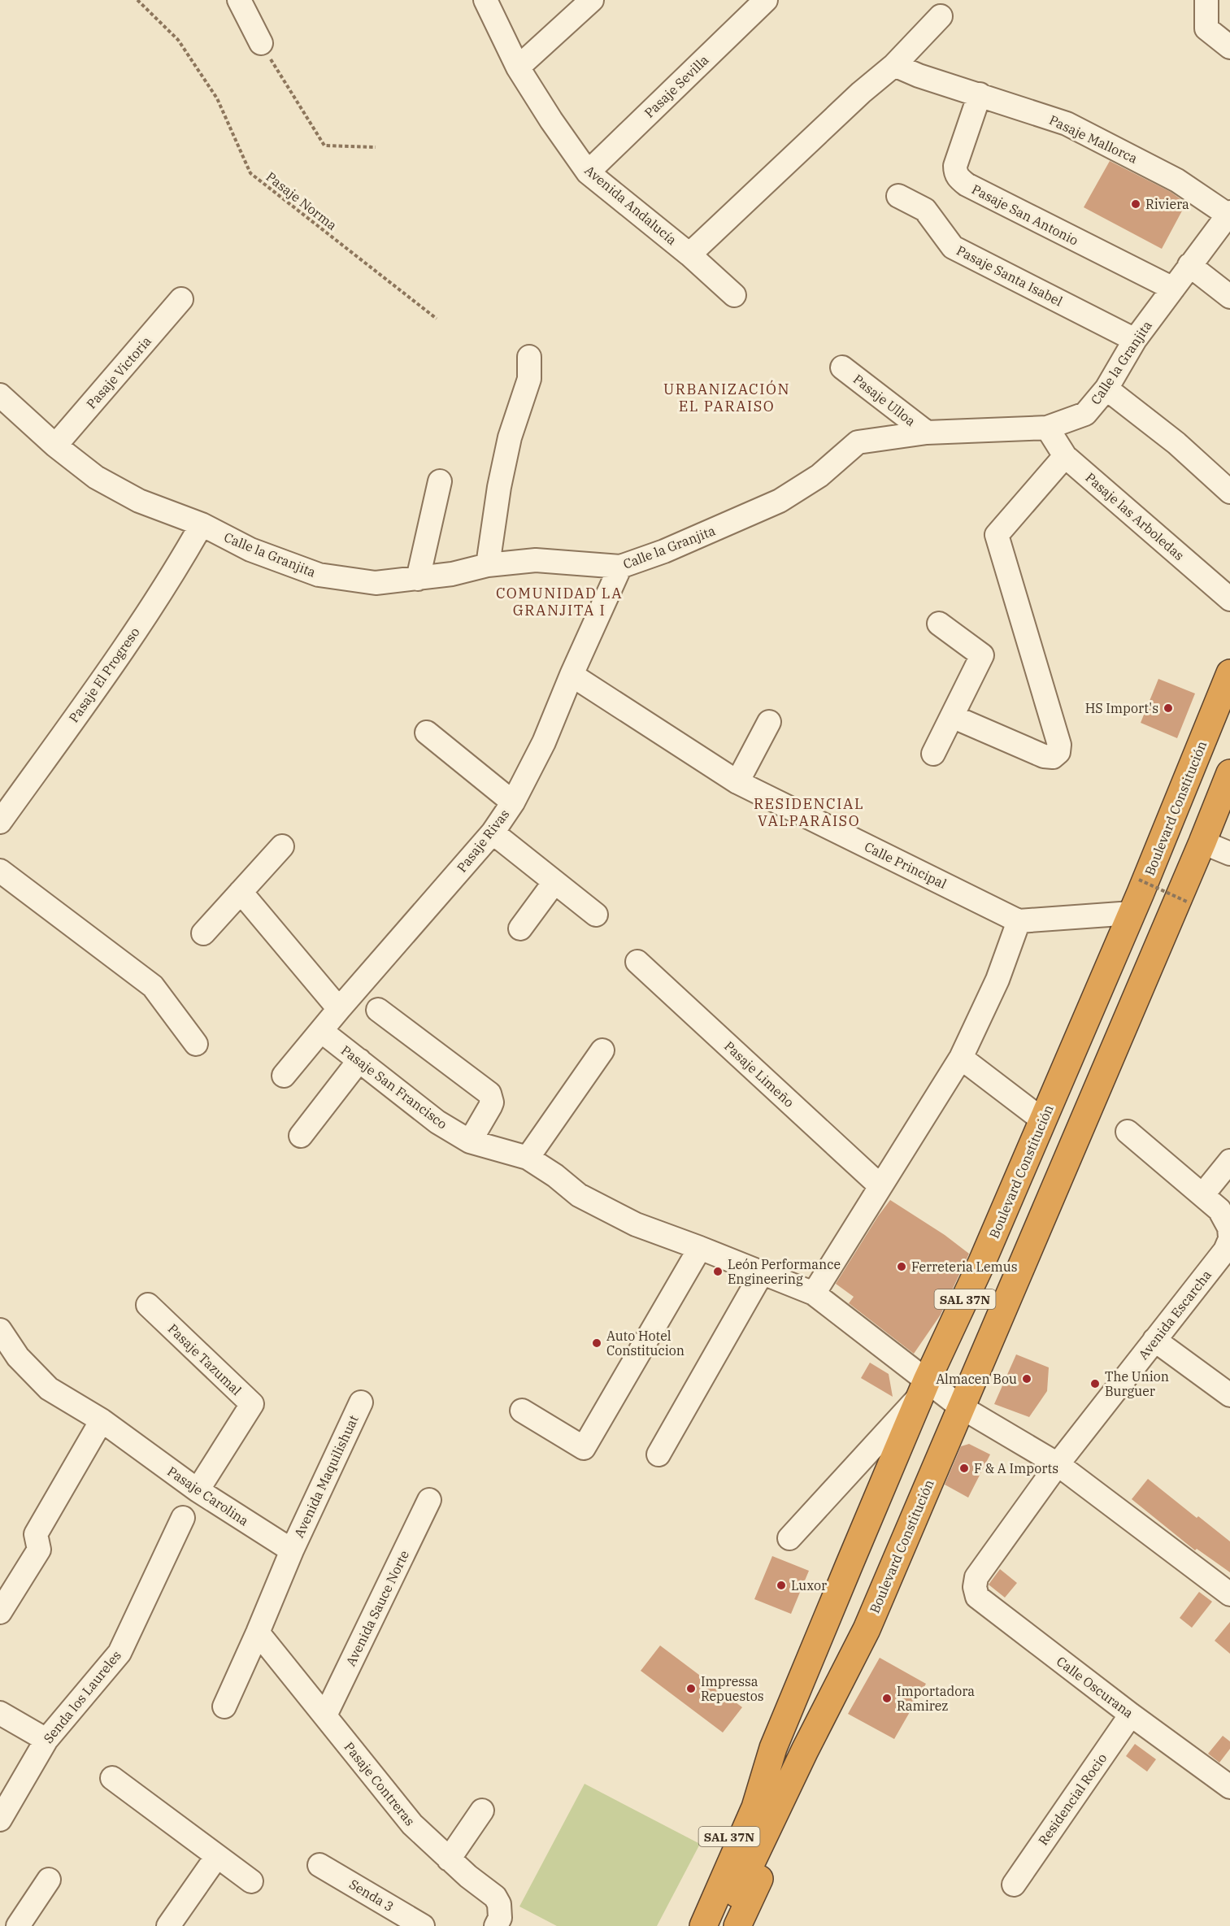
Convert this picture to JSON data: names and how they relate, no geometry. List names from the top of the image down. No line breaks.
{"streets":{"highway":["Boulevard Constitución","SAL 37N"],"street":["Pasaje Sevilla","Pasaje Mallorca","Avenida Andalucía","Pasaje San Antonio","Pasaje Santa Isabel","Calle la Granjita","Pasaje Victoria","Pasaje Ulloa","Pasaje las Arboledas","Pasaje El Progreso","Pasaje Rivas","Calle Principal","Pasaje Limeño","Pasaje San Francisco","Avenida Escarcha","Pasaje Tazumal","Avenida Maquilishuat","Pasaje Carolina","Avenida Sauce Norte","Calle Oscurana","Senda los Laureles","Pasaje Contreras","Residencial Rocio","Senda 3"],"path":["Pasaje Norma"]},"crossings":[["Pasaje Sevilla","Avenida Andalucía"],["Pasaje Mallorca","Pasaje San Antonio"],["Pasaje Mallorca","Calle la Granjita"],["Pasaje San Antonio","Calle la Granjita"],["Pasaje Santa Isabel","Calle la Granjita"],["Calle la Granjita","Pasaje Victoria"],["Calle la Granjita","Pasaje Ulloa"],["Calle la Granjita","Pasaje las Arboledas"],["Calle la Granjita","Pasaje El Progreso"],["Calle la Granjita","Pasaje Rivas"],["Boulevard Constitución","Pasaje San Francisco"],["Pasaje Rivas","Calle Principal"],["Pasaje Rivas","Pasaje San Francisco"],["Pasaje San Francisco","Avenida Escarcha"],["Avenida Escarcha","Calle Oscurana"],["Pasaje Tazumal","Pasaje Carolina"],["Avenida Maquilishuat","Pasaje Carolina"],["Avenida Sauce Norte","Pasaje Contreras"],["Calle Oscurana","Residencial Rocio"]],"districts":["URBANIZACIÓN EL PARAISO","COMUNIDAD LA GRANJITA I","RESIDENCIAL VALPARAISO"],"places":["Riviera","HS Import's","Ferreteria Lemus","León Performance Engineering","Auto Hotel Constitucion","Almacen Bou","The Union Burguer","F & A Imports","Luxor","Impressa Repuestos","Importadora Ramirez"]}
